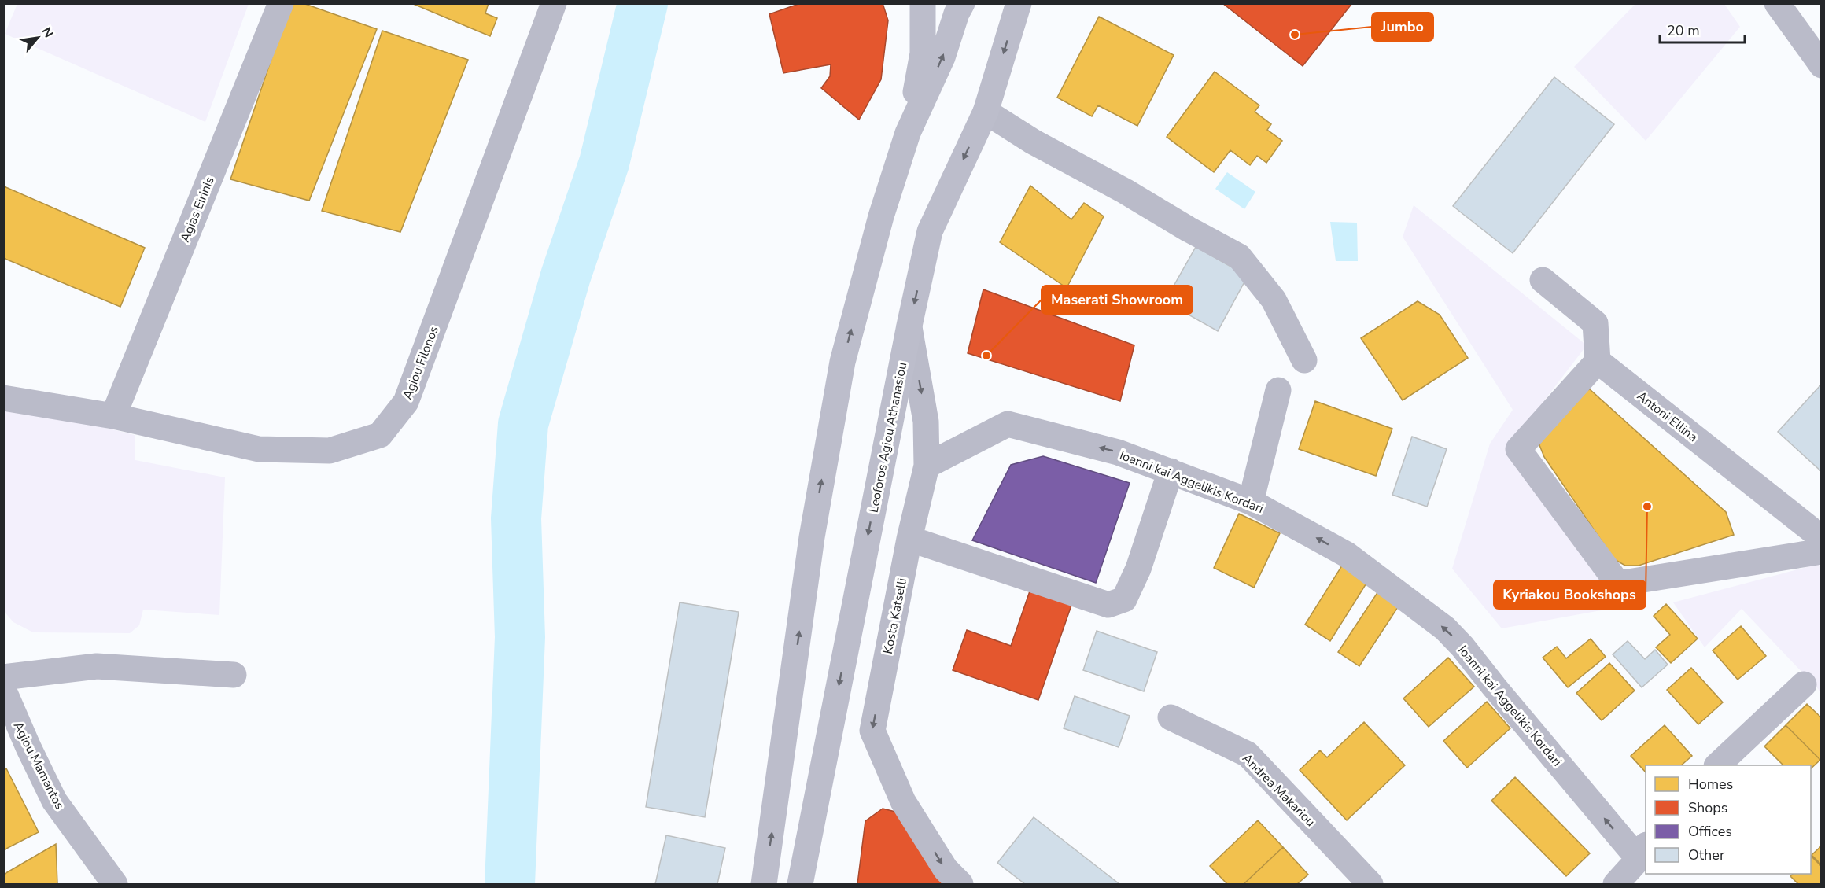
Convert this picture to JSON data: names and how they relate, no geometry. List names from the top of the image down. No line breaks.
{"streets":{"main road":["Leoforos Agiou Athanasiou"],"street":["Agias Eirinis","Agiou Filonos","Antoni Ellina","Ioanni kai Aggelikis Kordari","Kosta Katselli","Agiou Mamantos","Andrea Makariou"]},"crossings":[["Agias Eirinis","Agiou Filonos"],["Leoforos Agiou Athanasiou","Kosta Katselli"],["Ioanni kai Aggelikis Kordari","Kosta Katselli"]],"one_way":["Ioanni kai Aggelikis Kordari","Kosta Katselli"],"places":["Jumbo","Maserati Showroom","Kyriakou Bookshops"],"legend":["Homes","Shops","Offices","Other"],"scale_bar":"20 m","north":"top right"}
